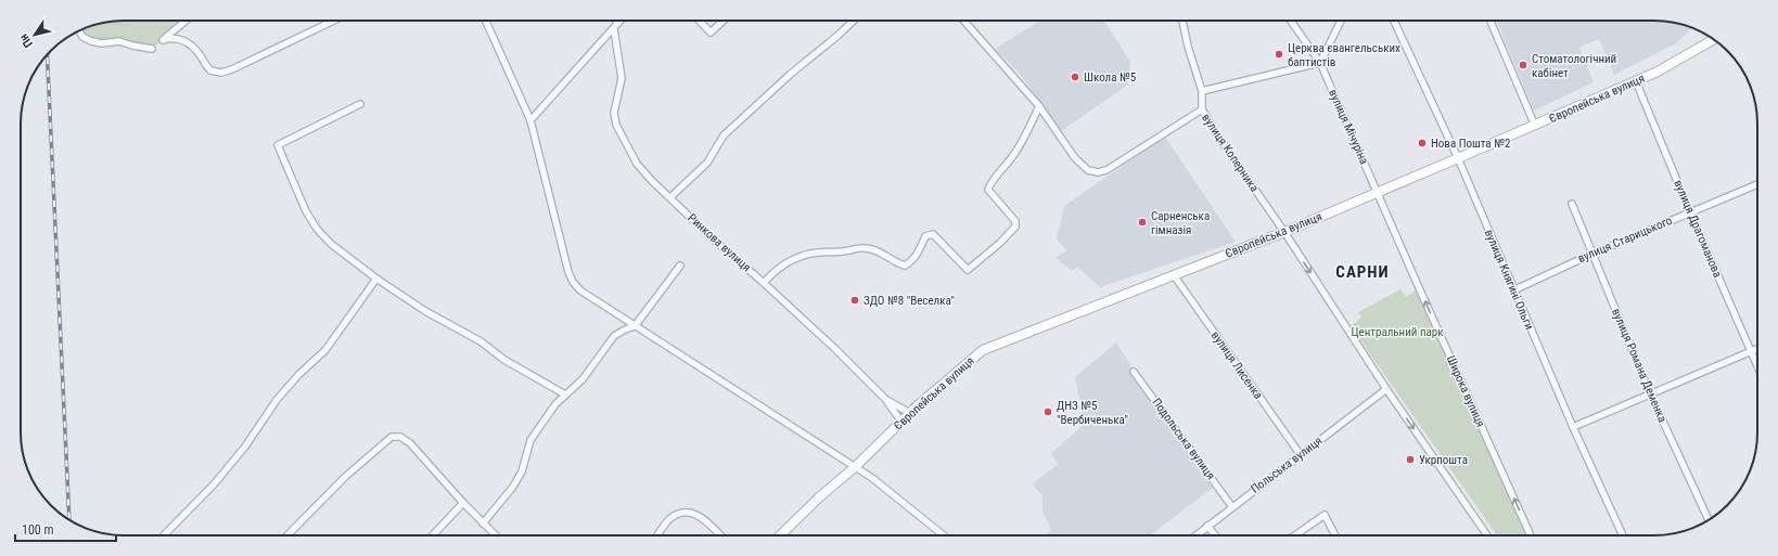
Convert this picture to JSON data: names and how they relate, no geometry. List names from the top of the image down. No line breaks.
{"streets":{"main road":["Європейська вулиця"],"street":["вулиця Мічуріна","вулиця Коперника","вулиця Драгоманова","вулиця Старицького","Ринкова вулиця","вулиця Княгині Ольги","вулиця Лисенка","вулиця Романа Деменка","Широка вулиця","Подольська вулиця","Польська вулиця"]},"crossings":[["Європейська вулиця","вулиця Мічуріна"],["Європейська вулиця","вулиця Коперника"],["Європейська вулиця","вулиця Драгоманова"],["Європейська вулиця","Ринкова вулиця"],["Європейська вулиця","вулиця Княгині Ольги"],["Європейська вулиця","вулиця Лисенка"],["Європейська вулиця","Широка вулиця"],["вулиця Мічуріна","Широка вулиця"],["вулиця Драгоманова","вулиця Старицького"],["вулиця Старицького","вулиця Княгині Ольги"],["вулиця Старицького","вулиця Романа Деменка"],["вулиця Лисенка","Польська вулиця"],["Подольська вулиця","Польська вулиця"]],"one_way":["Широка вулиця"],"districts":["САРНИ"],"parks":["Центральний парк"],"places":["Церква євангельських баптистів","Стоматологічний кабінет","Школа №5","Нова Пошта №2","Сарненська гімназія","ЗДО №8 \"Веселка\"","ДНЗ №5 \"Вербиченька\"","Укрпошта"],"scale_bar":"100 m","north":"bottom left"}
